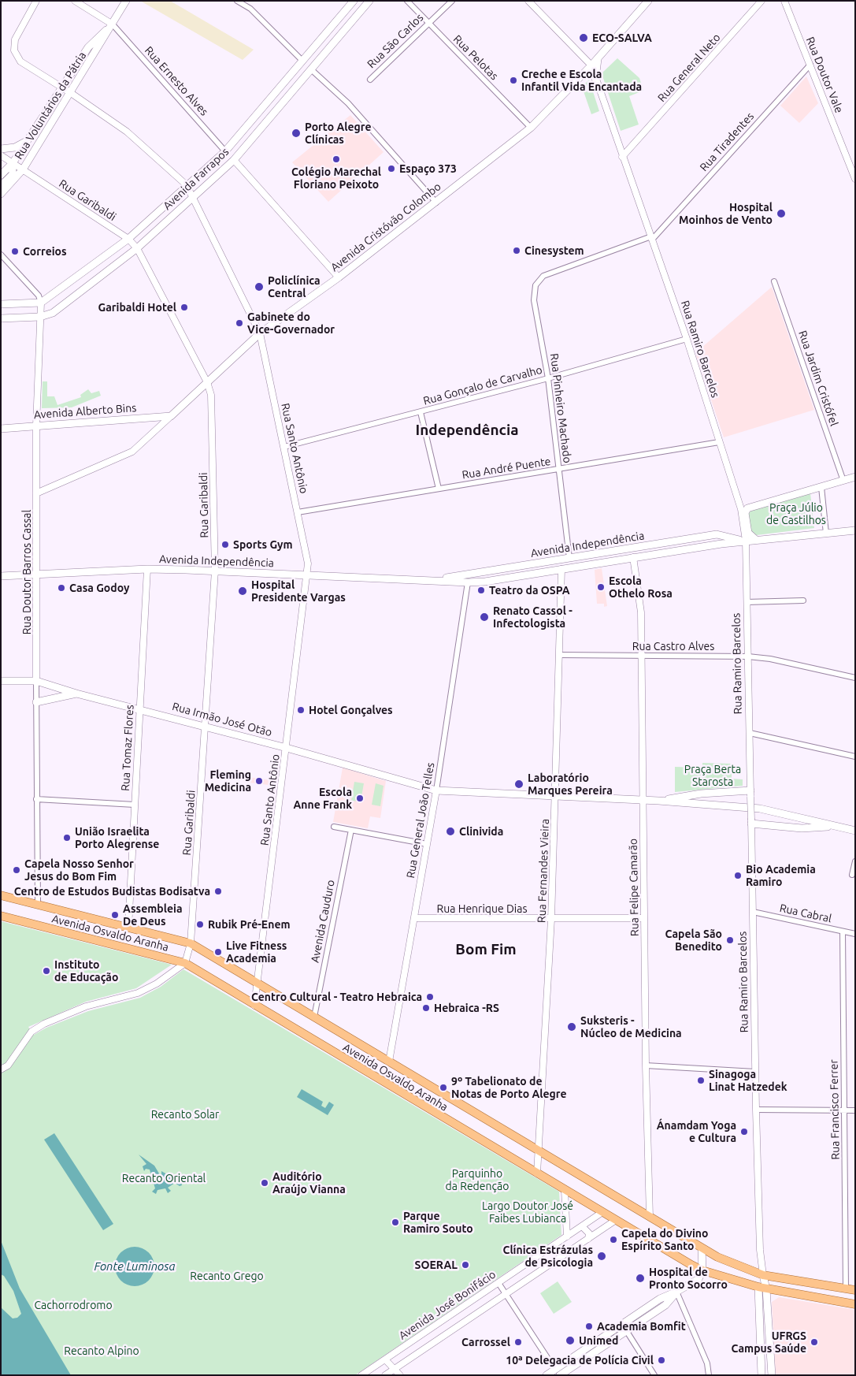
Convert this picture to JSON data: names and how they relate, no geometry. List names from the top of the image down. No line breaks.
{"streets":{"main road":["Rua Voluntários da Pátria","Avenida Farrapos","Avenida Cristóvão Colombo","Rua Ramiro Barcelos","Avenida Alberto Bins","Avenida Independência","Rua Irmão José Otão","Avenida Osvaldo Aranha"],"street":["Rua São Carlos","Rua Pelotas","Rua General Neto","Rua Doutor Vale","Rua Ernesto Alves","Rua Tiradentes","Rua Garibaldi","Rua Jardim Cristófel","Rua Gonçalo de Carvalho","Rua Pinheiro Machado","Rua Santo Antônio","Rua André Puente","Rua Doutor Barros Cassal","Rua Castro Alves","Rua Tomaz Flores","Rua General João Telles","Rua Fernandes Vieira","Rua Felipe Camarão","Rua Henrique Dias","Rua Cabral","Avenida Cauduro","Rua Francisco Ferrer","Avenida José Bonifácio"]},"crossings":[["Rua São Carlos","Rua Pelotas"],["Rua Pelotas","Avenida Cristóvão Colombo"],["Rua General Neto","Rua Ramiro Barcelos"],["Rua Doutor Vale","Rua Tiradentes"],["Rua Ernesto Alves","Rua Voluntários da Pátria"],["Rua Ernesto Alves","Avenida Farrapos"],["Rua Voluntários da Pátria","Rua Garibaldi"],["Rua Voluntários da Pátria","Rua Santo Antônio"],["Rua Tiradentes","Rua Ramiro Barcelos"],["Rua Tiradentes","Rua Pinheiro Machado"],["Avenida Farrapos","Rua Garibaldi"],["Avenida Farrapos","Rua Santo Antônio"],["Avenida Farrapos","Rua Doutor Barros Cassal"],["Rua Garibaldi","Avenida Cristóvão Colombo"],["Rua Garibaldi","Avenida Independência"],["Rua Garibaldi","Rua Irmão José Otão"],["Rua Garibaldi","Avenida Osvaldo Aranha"],["Avenida Cristóvão Colombo","Rua Ramiro Barcelos"],["Avenida Cristóvão Colombo","Avenida Alberto Bins"],["Avenida Cristóvão Colombo","Rua Santo Antônio"],["Avenida Cristóvão Colombo","Rua Doutor Barros Cassal"],["Rua Ramiro Barcelos","Rua Gonçalo de Carvalho"],["Rua Ramiro Barcelos","Rua André Puente"],["Rua Ramiro Barcelos","Avenida Independência"],["Rua Ramiro Barcelos","Rua Castro Alves"],["Rua Ramiro Barcelos","Rua Cabral"],["Rua Ramiro Barcelos","Avenida Osvaldo Aranha"],["Rua Gonçalo de Carvalho","Rua Pinheiro Machado"],["Rua Gonçalo de Carvalho","Rua Santo Antônio"],["Rua Pinheiro Machado","Rua André Puente"],["Rua Pinheiro Machado","Avenida Independência"],["Avenida Alberto Bins","Rua Doutor Barros Cassal"],["Rua Santo Antônio","Rua André Puente"],["Rua Santo Antônio","Avenida Independência"],["Rua Santo Antônio","Rua Irmão José Otão"],["Rua Santo Antônio","Avenida Osvaldo Aranha"],["Avenida Independência","Rua Doutor Barros Cassal"],["Avenida Independência","Rua Tomaz Flores"],["Avenida Independência","Rua General João Telles"],["Avenida Independência","Rua Fernandes Vieira"],["Avenida Independência","Rua Felipe Camarão"],["Rua Doutor Barros Cassal","Rua Irmão José Otão"],["Rua Doutor Barros Cassal","Avenida Osvaldo Aranha"],["Rua Castro Alves","Rua Fernandes Vieira"],["Rua Castro Alves","Rua Felipe Camarão"],["Rua Irmão José Otão","Rua Tomaz Flores"],["Rua Irmão José Otão","Rua General João Telles"],["Rua Irmão José Otão","Rua Fernandes Vieira"],["Rua Irmão José Otão","Rua Felipe Camarão"],["Rua Tomaz Flores","Avenida Osvaldo Aranha"],["Rua General João Telles","Rua Henrique Dias"],["Rua General João Telles","Avenida Osvaldo Aranha"],["Rua Fernandes Vieira","Rua Henrique Dias"],["Rua Fernandes Vieira","Avenida Osvaldo Aranha"],["Rua Felipe Camarão","Rua Henrique Dias"],["Rua Felipe Camarão","Avenida Osvaldo Aranha"],["Rua Cabral","Rua Francisco Ferrer"],["Avenida Cauduro","Avenida Osvaldo Aranha"],["Avenida Osvaldo Aranha","Rua Francisco Ferrer"],["Avenida Osvaldo Aranha","Avenida José Bonifácio"]],"districts":["Independência","Bom Fim"],"water":["Fonte Luminosa"],"parks":["Praça Júlio de Castilhos","Praça Berta Starosta","Recanto Solar","Parquinho da Redenção","Recanto Oriental","Largo Doutor José Faibes Lubianca","Recanto Grego","Cachorrodromo","Recanto Alpino"],"places":["ECO-SALVA","Creche e Escola Infantil Vida Encantada","Porto Alegre Clínicas","Colégio Marechal Floriano Peixoto","Espaço 373","Hospital Moinhos de Vento","Cinesystem","Correios","Policlínica Central","Garibaldi Hotel","Gabinete do Vice-Governador","Sports Gym","Escola Othelo Rosa","Casa Godoy","Teatro da OSPA","Hospital Presidente Vargas","Renato Cassol - Infectologista","Hotel Gonçalves","Fleming Medicina","Laboratório Marques Pereira","Escola Anne Frank","Clinivida","União Israelita Porto Alegrense","Capela Nosso Senhor Jesus do Bom Fim","Bio Academia Ramiro","Centro de Estudos Budistas Bodisatva","Assembleia De Deus","Rubik Pré-Enem","Capela São Benedito","Live Fitness Academia","Instituto de Educação","Centro Cultural - Teatro Hebraica","Hebraica -RS","Suksteris - Núcleo de Medicina","Sinagoga Linat Hatzedek","9º Tabelionato de Notas de Porto Alegre","Ánamdam Yoga e Cultura","Auditório Araújo Vianna","Parque Ramiro Souto","Capela do Divino Espírito Santo","Clínica Estrázulas de Psicologia","SOERAL","Hospital de Pronto Socorro","Academia Bomfit","Unimed","Carrossel","UFRGS Campus Saúde","10ª Delegacia de Polícia Civil"]}
